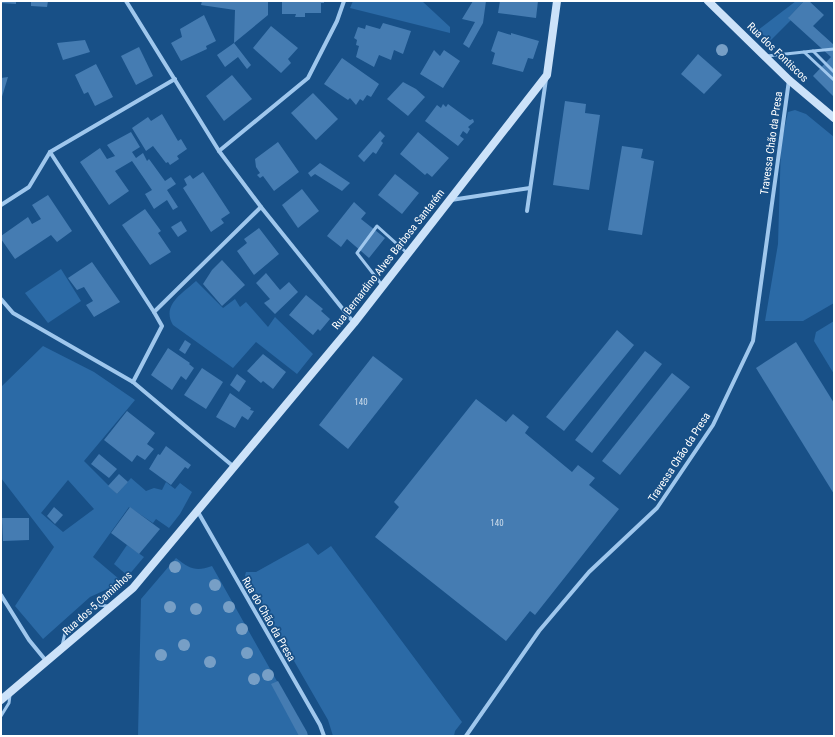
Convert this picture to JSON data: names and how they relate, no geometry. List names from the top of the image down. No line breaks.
{"streets":{"street":["Rua dos Fontiscos","Travessa Chão da Presa","Rua Bernardino Alves Barbosa Santarém","Rua dos 5 Caminhos","Rua do Chão da Presa"]},"crossings":[["Rua dos Fontiscos","Travessa Chão da Presa"],["Rua Bernardino Alves Barbosa Santarém","Rua dos 5 Caminhos"],["Rua Bernardino Alves Barbosa Santarém","Rua do Chão da Presa"],["Rua dos 5 Caminhos","Rua do Chão da Presa"]],"house_numbers":["140","140"]}
